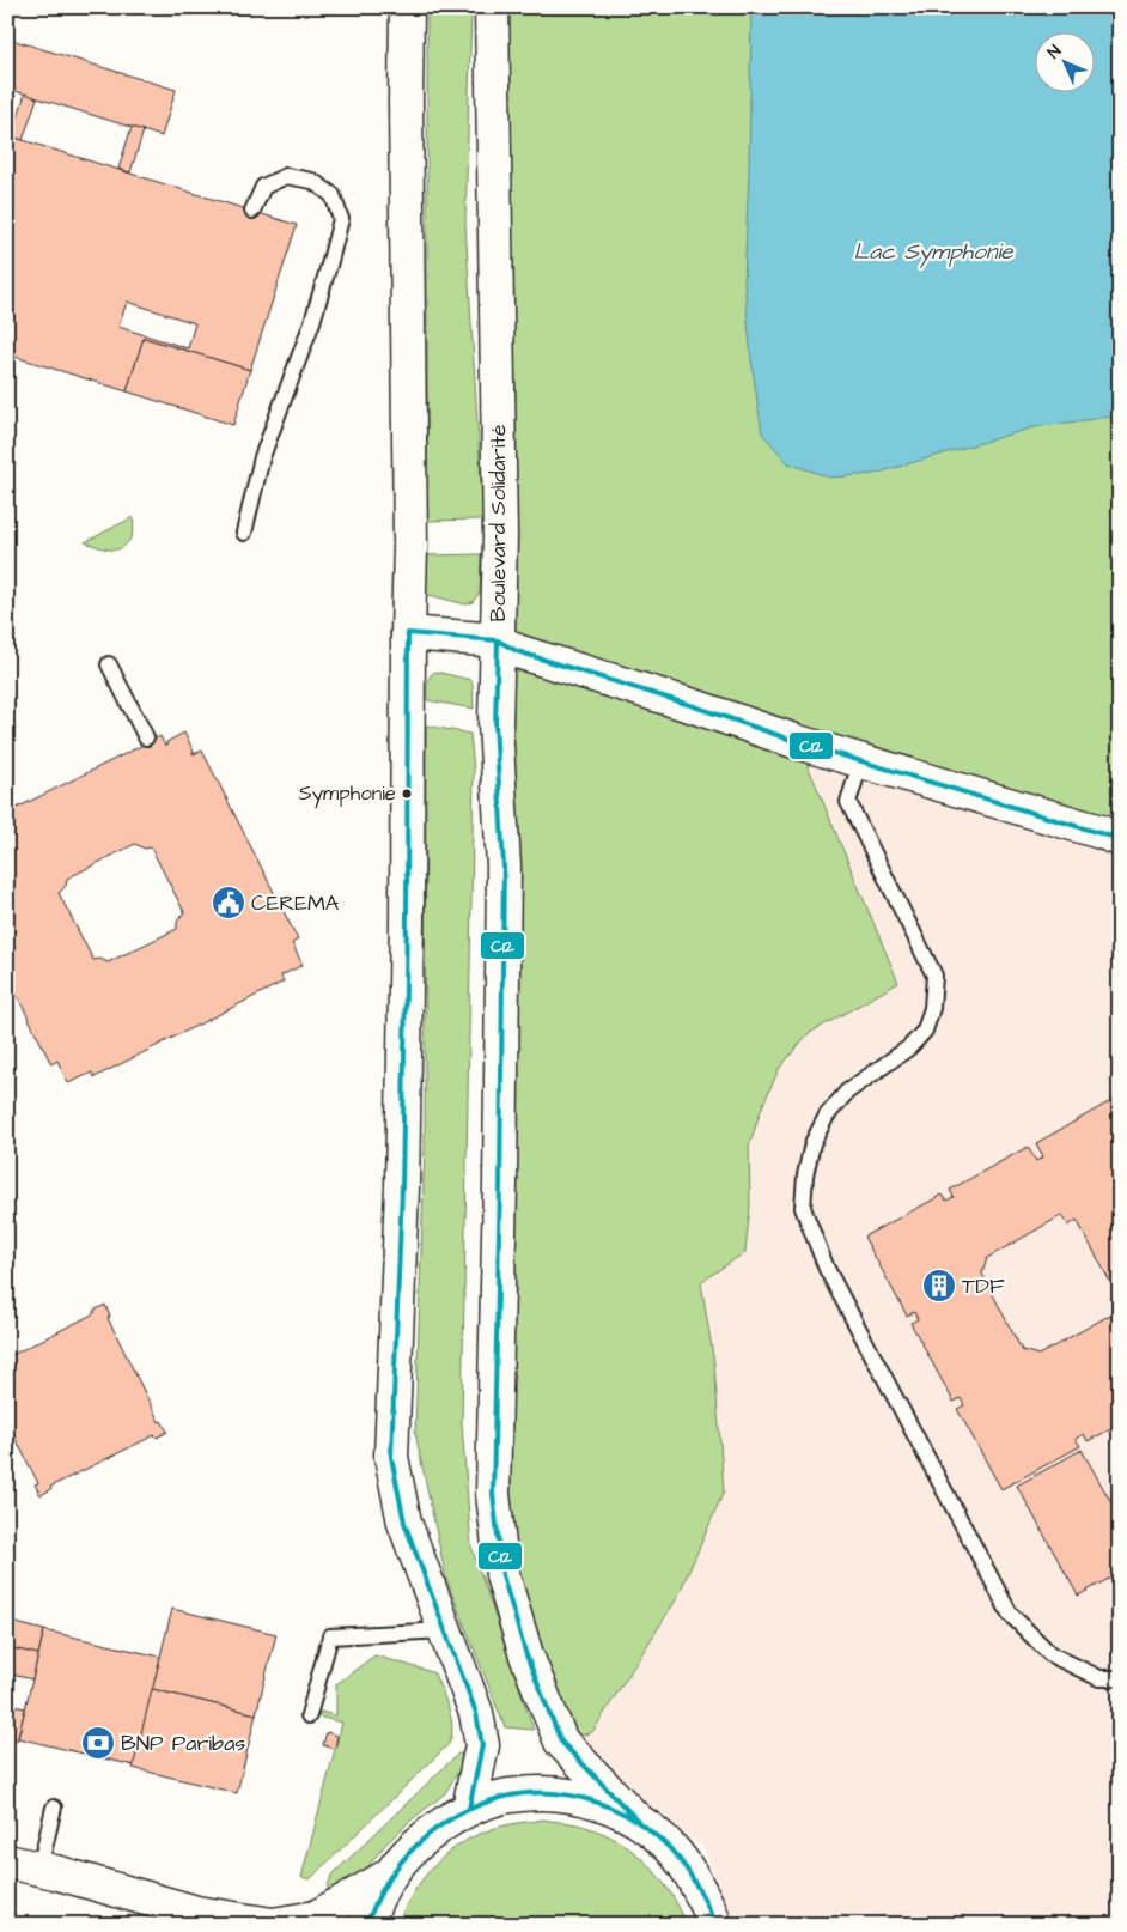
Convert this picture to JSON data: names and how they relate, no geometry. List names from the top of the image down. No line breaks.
{"streets":{"main road":["Boulevard Solidarité"]},"water":["Lac Symphonie"],"places":{"other":["Symphonie"],"public building":["CEREMA"],"building":["TDF"],"bank":["BNP Paribas"]},"lines":["transit line C12"],"north":"top left"}
